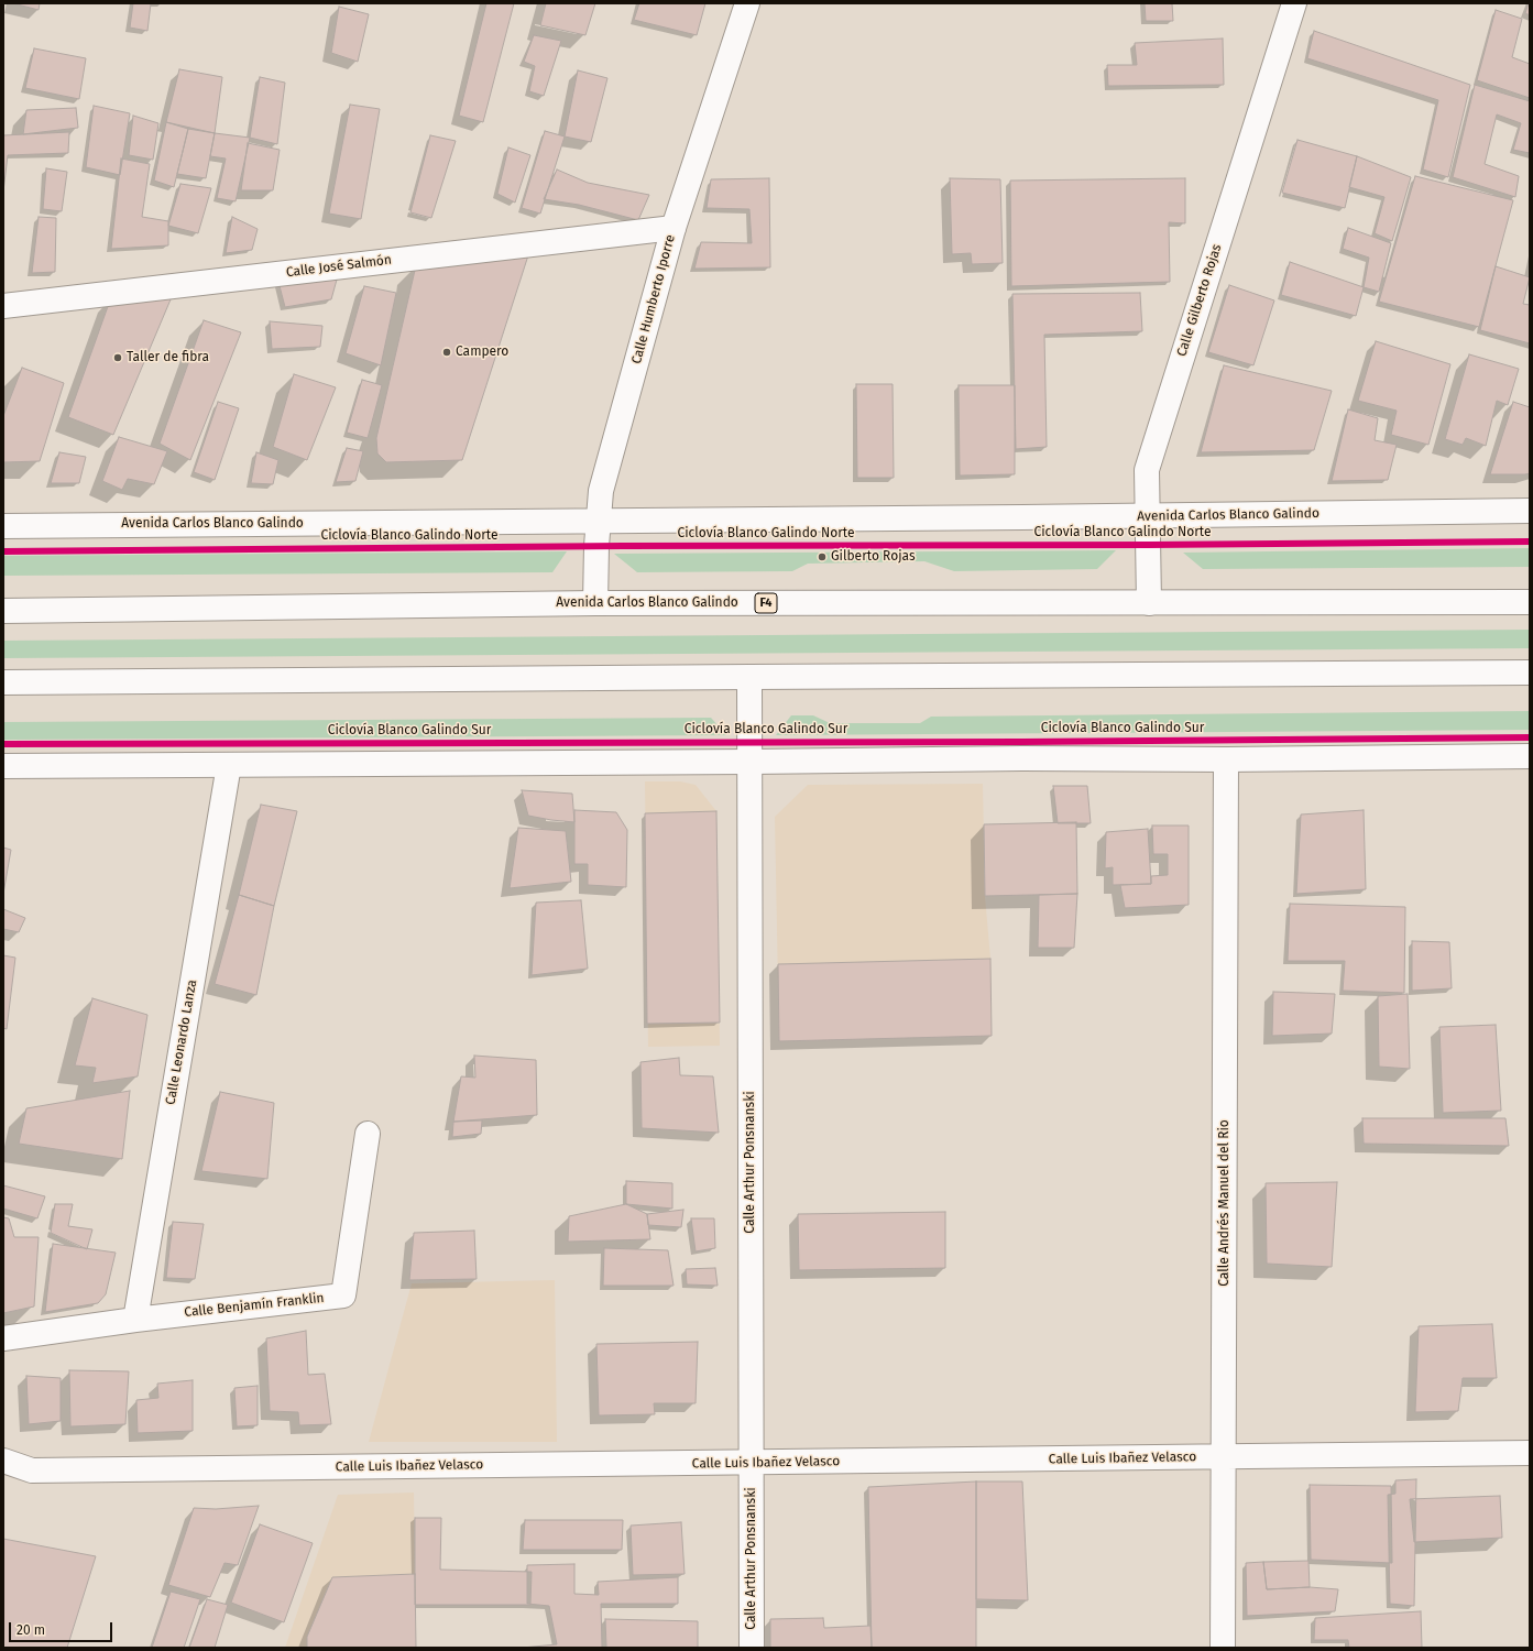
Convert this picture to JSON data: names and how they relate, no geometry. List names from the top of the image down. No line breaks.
{"streets":{"main road":["Calle José Salmón","Calle Humberto Iporre","Calle Gilberto Rojas","Avenida Carlos Blanco Galindo","F4","Calle Leonardo Lanza","Calle Arthur Ponsnanski","Calle Andrés Manuel del Rio","Calle Benjamín Franklin","Calle Luis Ibañez Velasco"],"cycle path":["Ciclovía Blanco Galindo Norte","Ciclovía Blanco Galindo Sur"]},"crossings":[["Calle José Salmón","Calle Humberto Iporre"],["Calle Humberto Iporre","Avenida Carlos Blanco Galindo"],["Calle Gilberto Rojas","Avenida Carlos Blanco Galindo"],["Calle Leonardo Lanza","Calle Benjamín Franklin"],["Calle Arthur Ponsnanski","Calle Luis Ibañez Velasco"],["Calle Andrés Manuel del Rio","Calle Luis Ibañez Velasco"]],"places":["Campero","Taller de fibra","Gilberto Rojas"],"scale_bar":"20 m"}
